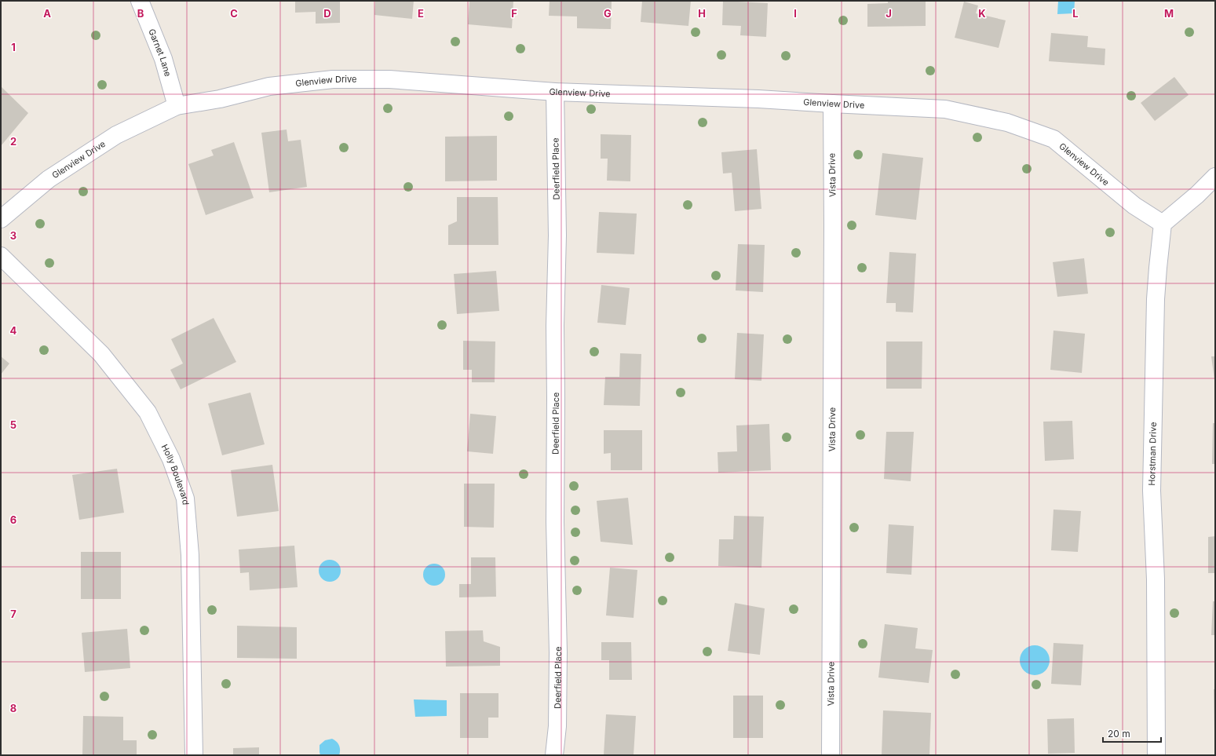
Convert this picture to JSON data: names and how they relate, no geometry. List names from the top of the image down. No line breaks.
{"streets":{"street":["Garnet Lane","Glenview Drive","Deerfield Place","Vista Drive","Horstman Drive","Holly Boulevard"]},"crossings":[["Garnet Lane","Glenview Drive"],["Glenview Drive","Deerfield Place"],["Glenview Drive","Vista Drive"],["Glenview Drive","Horstman Drive"]],"scale_bar":"20 m","grid":{"columns":["A","B","C","D","E","F","G","H","I","J","K","L","M"],"rows":["1","2","3","4","5","6","7","8"]}}
